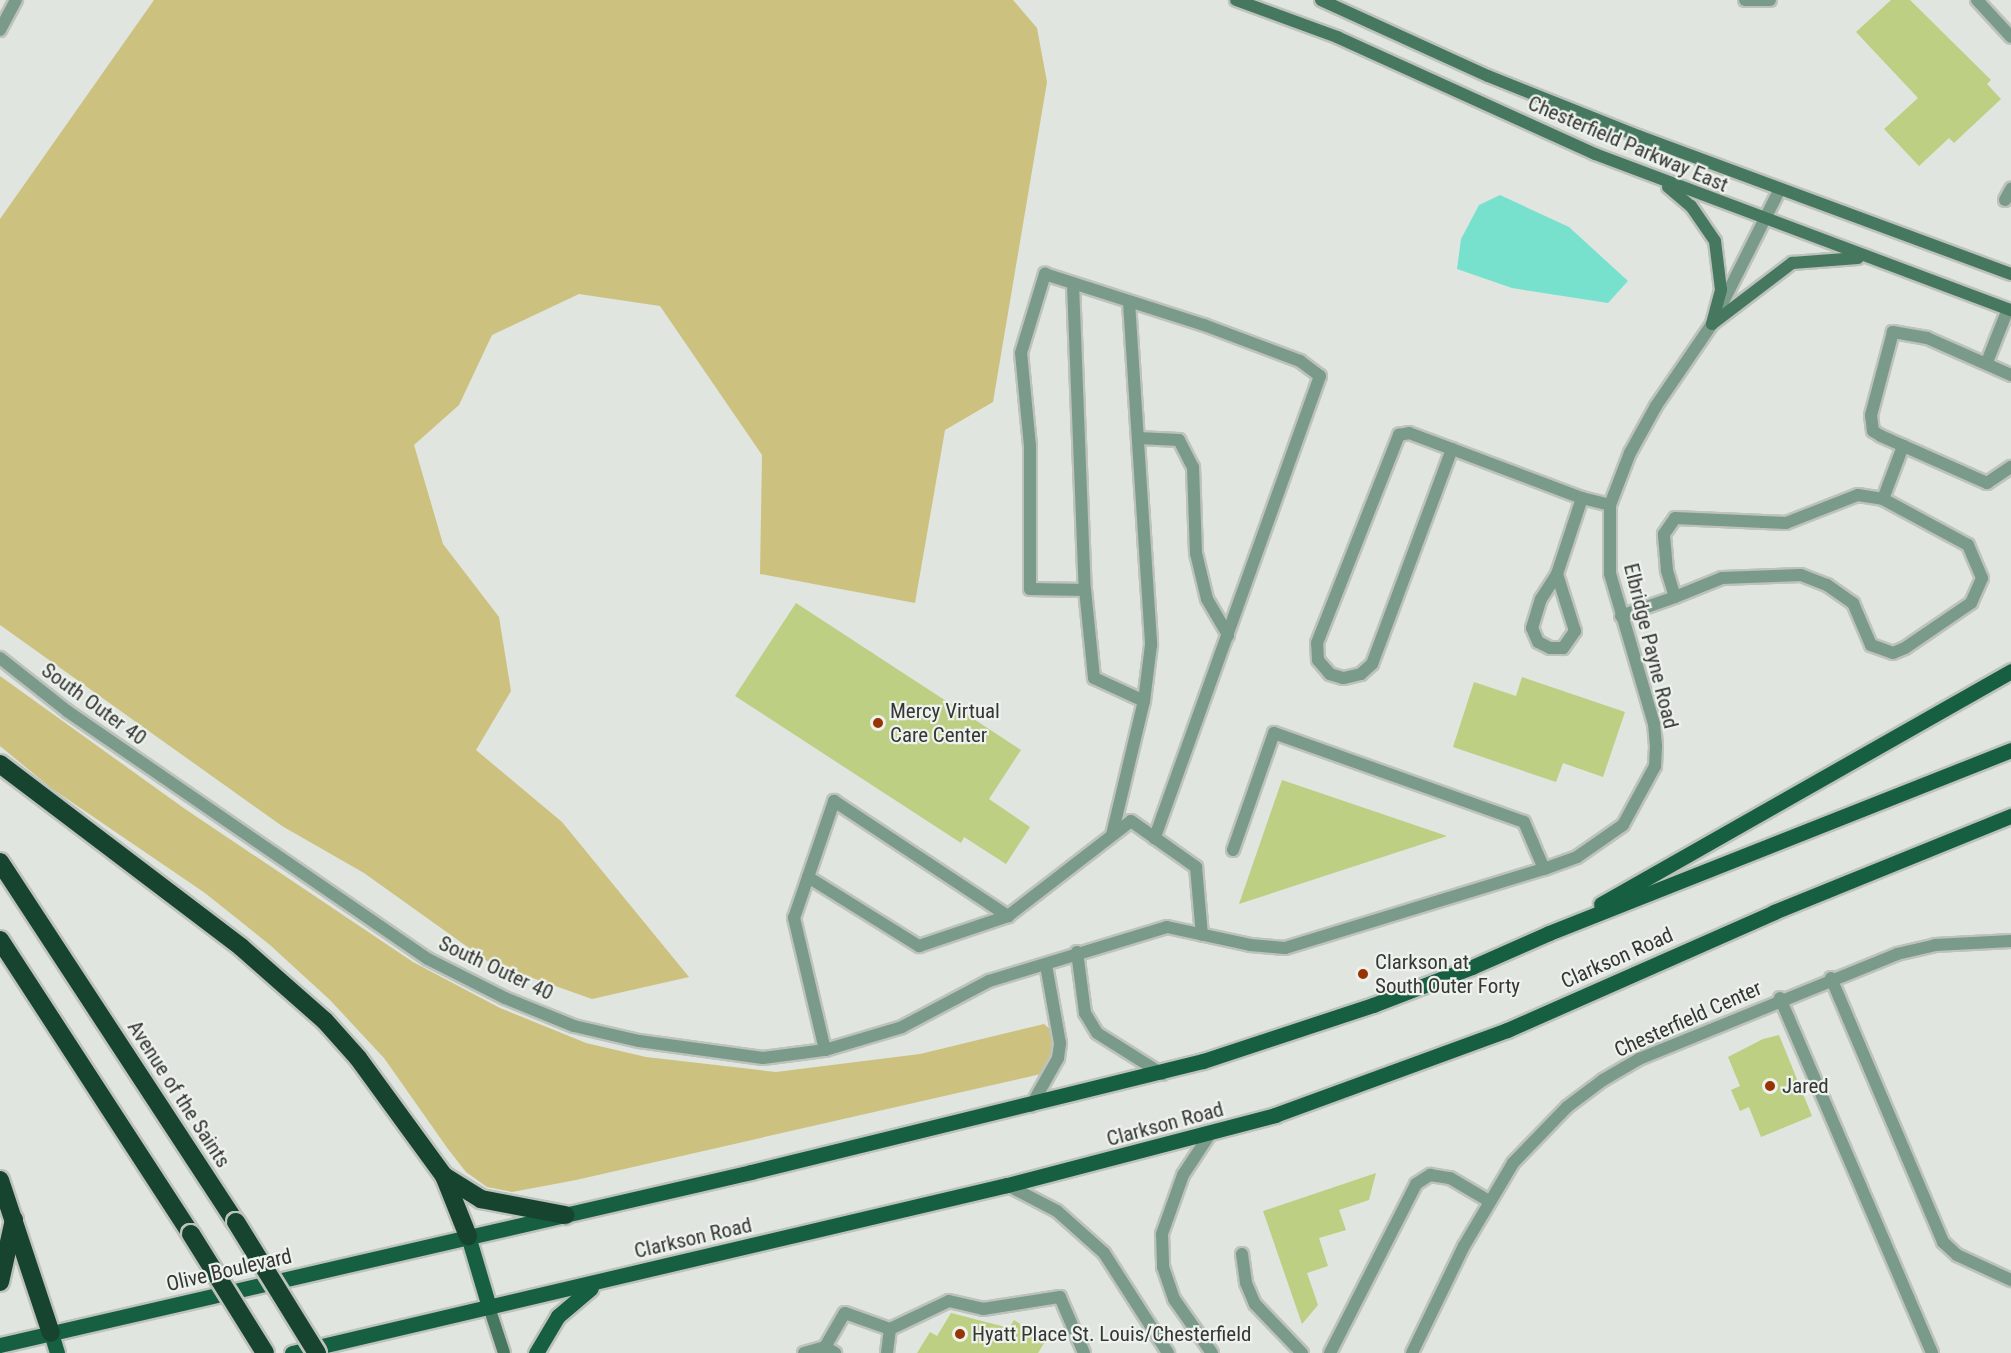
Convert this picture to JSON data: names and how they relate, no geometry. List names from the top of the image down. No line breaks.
{"streets":{"highway":["Avenue of the Saints"],"main road":["Clarkson Road","Olive Boulevard"],"street":["Chesterfield Parkway East","Elbridge Payne Road","South Outer 40","Chesterfield Center"]},"crossings":[["Chesterfield Parkway East","Elbridge Payne Road"],["Elbridge Payne Road","South Outer 40"]],"places":["Mercy Virtual Care Center","Clarkson at South Outer Forty","Jared","Hyatt Place St. Louis/Chesterfield"]}
